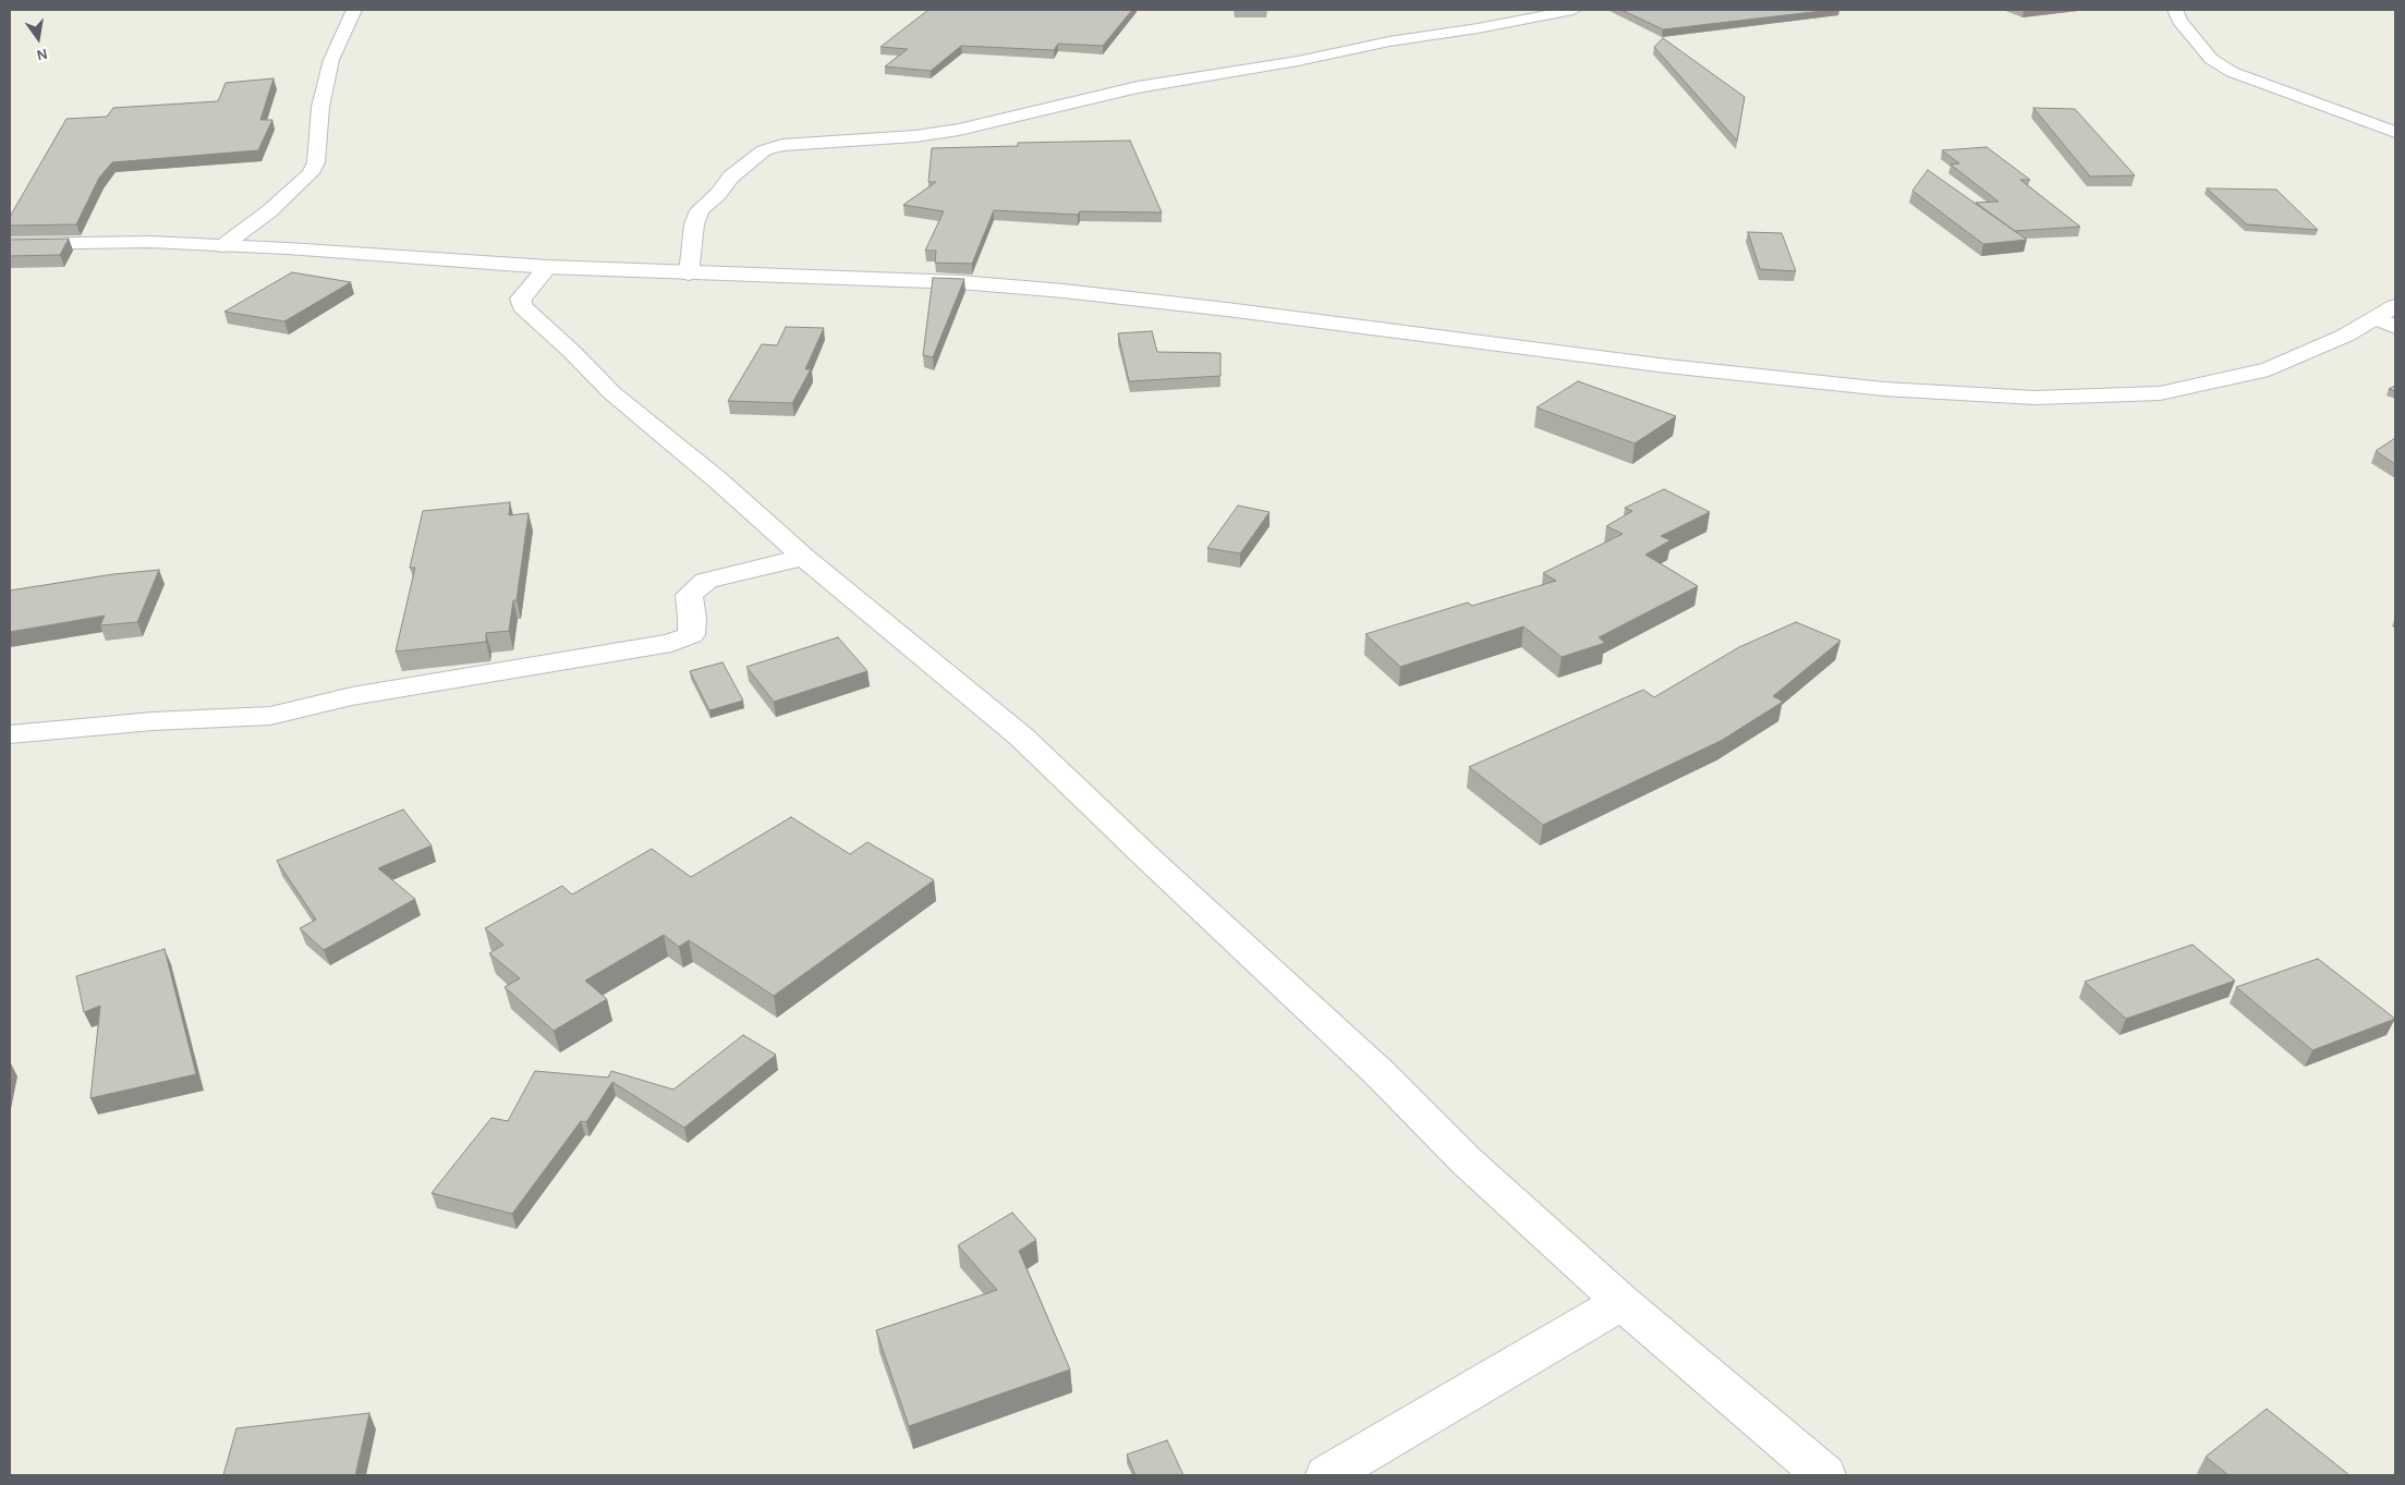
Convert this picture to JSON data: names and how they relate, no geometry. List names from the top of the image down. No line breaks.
{"north":"bottom"}
